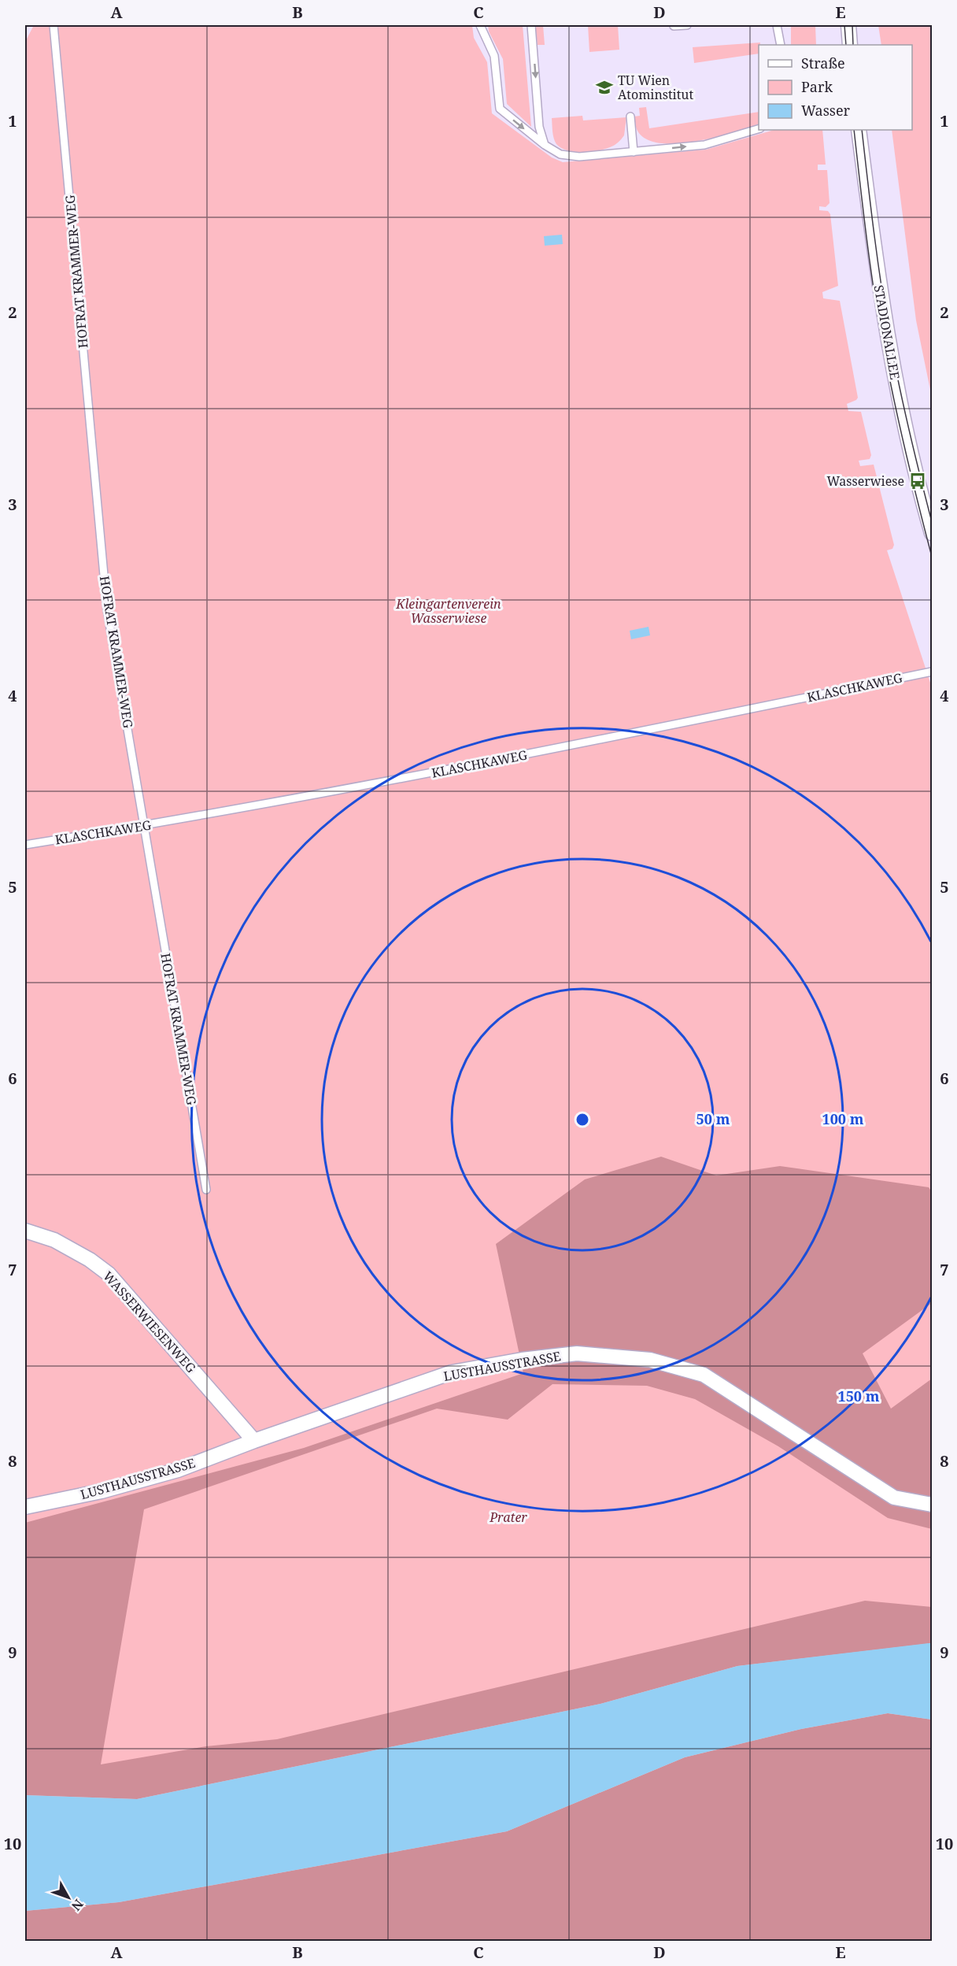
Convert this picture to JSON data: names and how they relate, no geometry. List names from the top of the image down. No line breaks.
{"streets":{"street":["STADIONALLEE","WASSERWIESENWEG","LUSTHAUSSTRASSE"],"lane":["HOFRAT KRAMMER-WEG","KLASCHKAWEG"]},"crossings":[["HOFRAT KRAMMER-WEG","KLASCHKAWEG"],["WASSERWIESENWEG","LUSTHAUSSTRASSE"]],"parks":["Kleingartenverein Wasserwiese","Prater"],"places":{"school or university":["TU Wien Atominstitut"],"bus stop":["Wasserwiese"]},"legend":["Straße","Park","Wasser"],"north":"bottom right","grid":{"columns":["A","B","C","D","E"],"rows":["1","2","3","4","5","6","7","8","9","10"]},"rings":["50 m","100 m","150 m"]}
